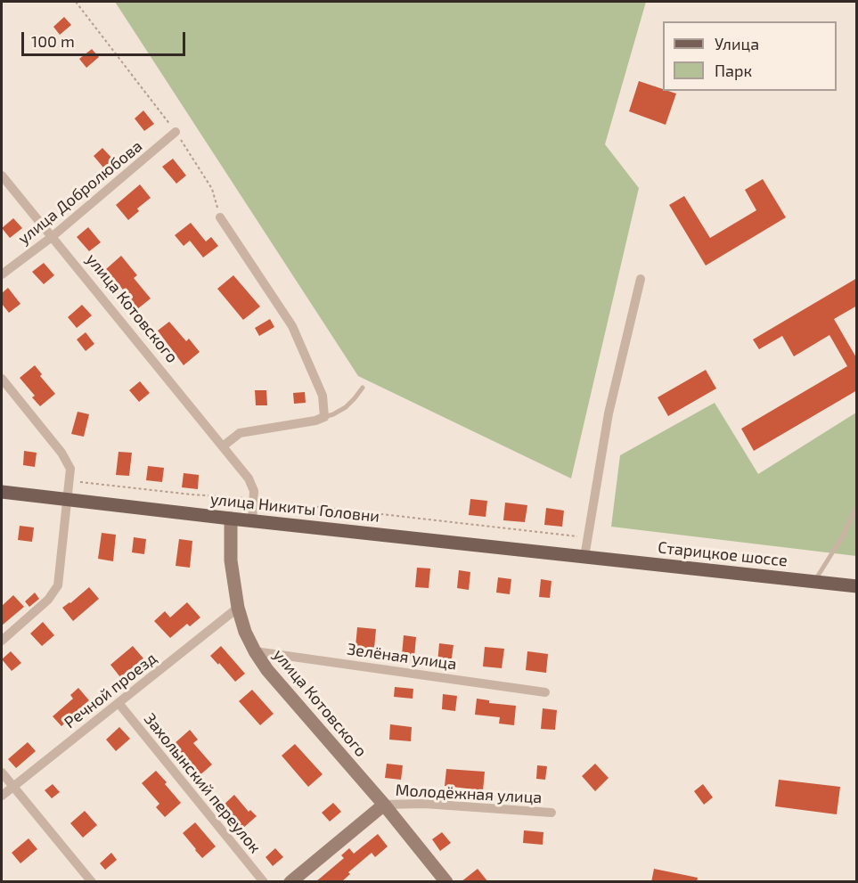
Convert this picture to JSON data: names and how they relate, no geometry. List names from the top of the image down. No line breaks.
{"streets":{"main road":["улица Никиты Головни","Старицкое шоссе"],"street":["улица Добролюбова","улица Котовского","Зелёная улица","Речной проезд","Захолынский переулок","Молодёжная улица"]},"crossings":[["улица Добролюбова","улица Котовского"],["улица Котовского","улица Никиты Головни"],["улица Котовского","Зелёная улица"],["улица Котовского","Речной проезд"],["улица Котовского","Молодёжная улица"],["улица Никиты Головни","Старицкое шоссе"],["Речной проезд","Захолынский переулок"]],"legend":["Улица","Парк"],"scale_bar":"100 m"}
